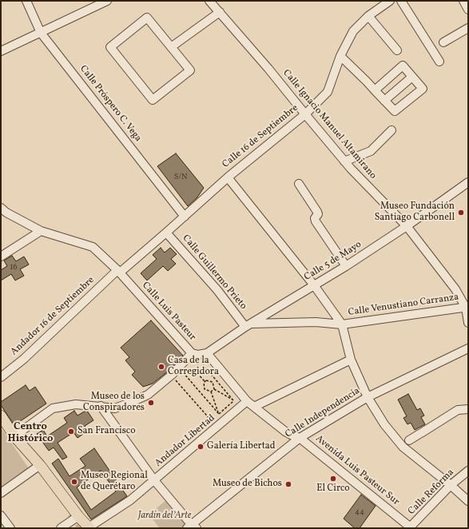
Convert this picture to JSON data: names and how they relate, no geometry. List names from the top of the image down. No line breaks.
{"streets":{"street":["Calle Próspero C. Vega","Calle Ignacio Manuel Altamirano","Calle 16 de Septiembre","Calle 5 de Mayo","Calle Guillermo Prieto","Calle Venustiano Carranza","Calle Luis Pasteur","Andador 16 de Septiembre","Calle Independencia","Andador Libertad","Avenida Luis Pasteur Sur","Calle Reforma"]},"crossings":[["Calle Próspero C. Vega","Calle 16 de Septiembre"],["Calle Ignacio Manuel Altamirano","Calle 16 de Septiembre"],["Calle Ignacio Manuel Altamirano","Calle 5 de Mayo"],["Calle Ignacio Manuel Altamirano","Calle Venustiano Carranza"],["Calle 16 de Septiembre","Calle Guillermo Prieto"],["Calle 16 de Septiembre","Calle Luis Pasteur"],["Calle 16 de Septiembre","Andador 16 de Septiembre"],["Calle 5 de Mayo","Calle Guillermo Prieto"],["Calle 5 de Mayo","Calle Venustiano Carranza"],["Calle 5 de Mayo","Avenida Luis Pasteur Sur"],["Calle Guillermo Prieto","Calle Venustiano Carranza"],["Calle Luis Pasteur","Andador 16 de Septiembre"],["Calle Independencia","Avenida Luis Pasteur Sur"],["Andador Libertad","Avenida Luis Pasteur Sur"],["Avenida Luis Pasteur Sur","Calle Reforma"]],"districts":["Centro Histórico"],"parks":["Jardín del Arte"],"places":["Museo Fundación Santiago Carbonell","Casa de la Corregidora","Museo de los Conspiradores","San Francisco","Galería Libertad","El Circo","Museo Regional de Querétaro","Museo de Bichos"],"house_numbers":["S/N","16","44"]}
